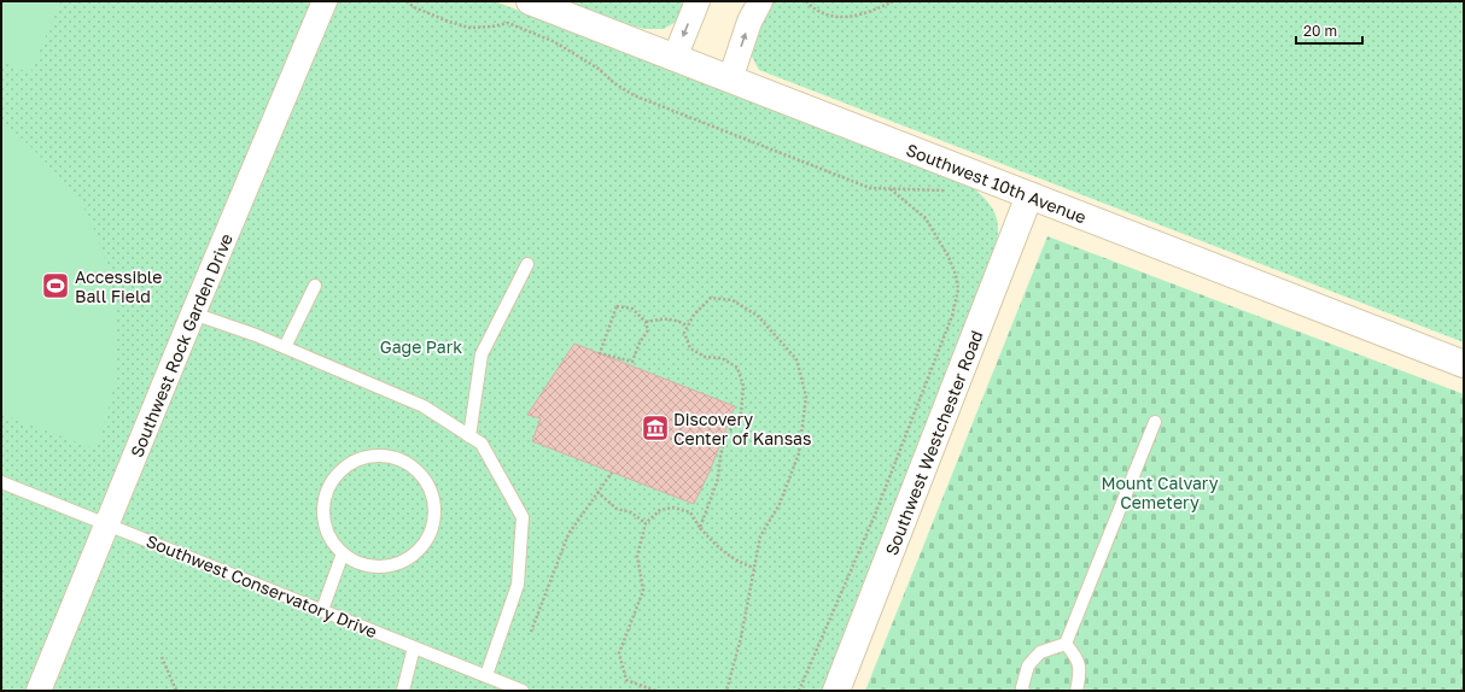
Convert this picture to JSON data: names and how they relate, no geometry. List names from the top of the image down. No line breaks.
{"streets":{"main road":["Southwest 10th Avenue","Southwest Westchester Road"],"street":["Southwest Rock Garden Drive"],"lane":["Southwest Conservatory Drive"]},"crossings":[["Southwest 10th Avenue","Southwest Westchester Road"],["Southwest Rock Garden Drive","Southwest Conservatory Drive"]],"parks":["Gage Park","Mount Calvary Cemetery"],"places":{"sports":["Accessible Ball Field"],"museum":["Discovery Center of Kansas"]},"scale_bar":"20 m"}
